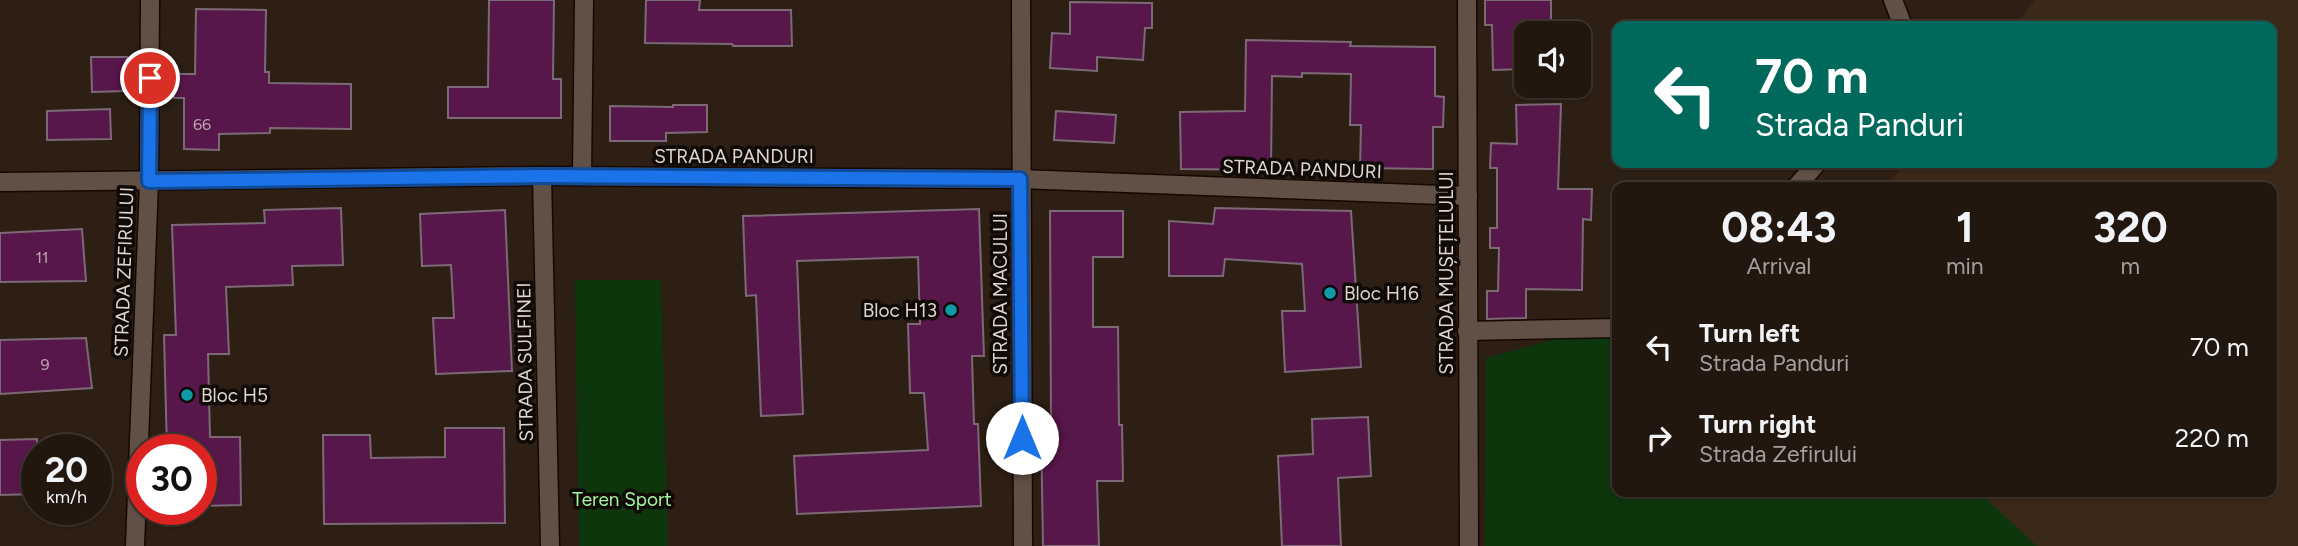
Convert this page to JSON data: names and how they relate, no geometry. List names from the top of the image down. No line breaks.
{"streets":{"street":["STRADA PANDURI","STRADA ZEFIRULUI","STRADA MUȘEȚELULUI","STRADA MACULUI","STRADA SULFINEI"]},"crossings":[["STRADA PANDURI","STRADA ZEFIRULUI"],["STRADA PANDURI","STRADA MUȘEȚELULUI"],["STRADA PANDURI","STRADA MACULUI"],["STRADA PANDURI","STRADA SULFINEI"]],"parks":["Teren Sport"],"places":["Bloc H16","Bloc H13","Bloc H5"],"house_numbers":["66","11","9"],"page":{"turn":["70 m","Strada Panduri"],"eta":["08:43","Arrival","1","min","320","m"],"list":[{"name":"Turn left","note":"Strada Panduri","value":"70 m"},{"name":"Turn right","note":"Strada Zefirului","value":"220 m"}],"speed":"20 km/h","limit":"30"}}
